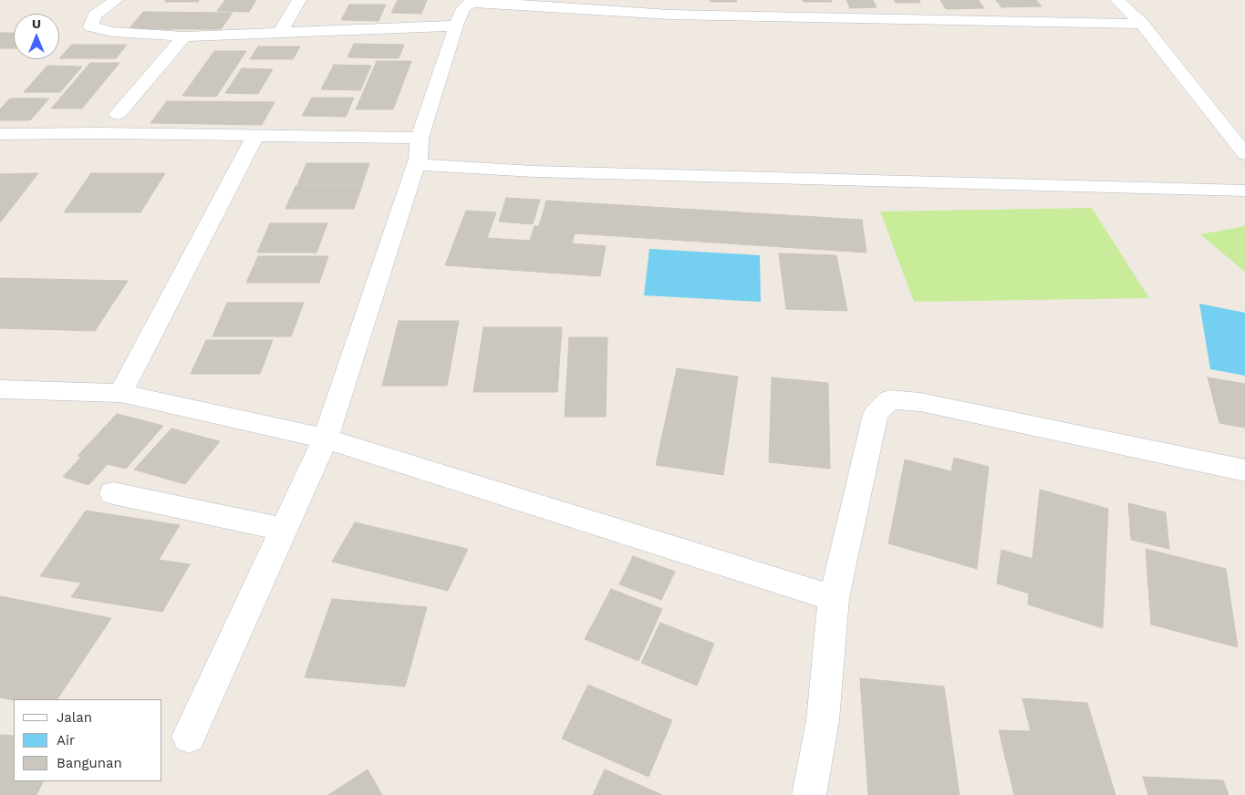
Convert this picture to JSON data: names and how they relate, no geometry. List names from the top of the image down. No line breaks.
{"legend":["Jalan","Air","Bangunan"],"north":"top"}
